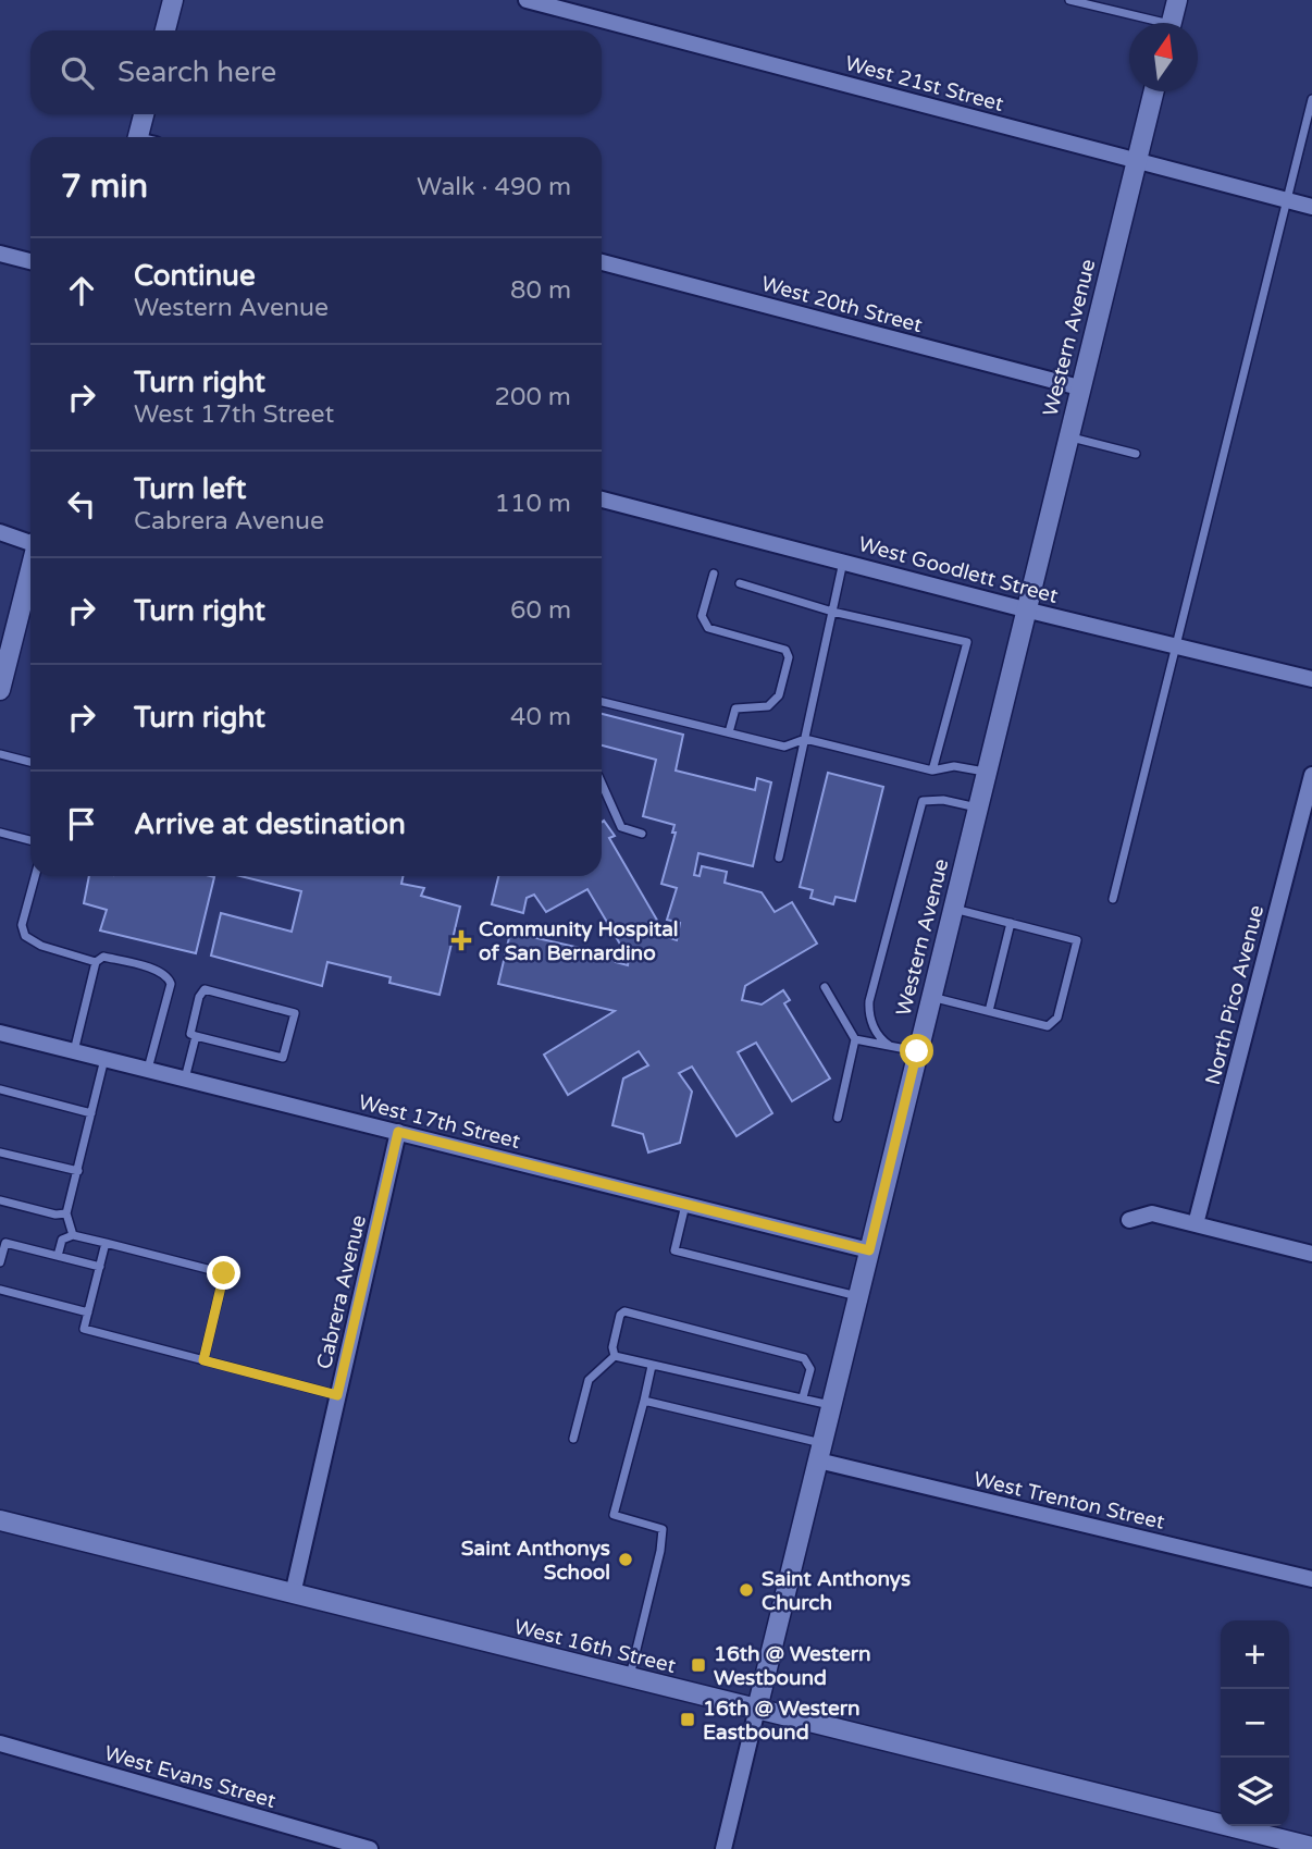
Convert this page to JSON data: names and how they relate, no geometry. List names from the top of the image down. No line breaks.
{"streets":{"street":["West 21st Street","West 20th Street","Western Avenue","West Goodlett Street","North Pico Avenue","West 17th Street","Cabrera Avenue","West Trenton Street","West 16th Street","West Evans Street"]},"crossings":[["West 21st Street","Western Avenue"],["West 20th Street","Western Avenue"],["Western Avenue","West Goodlett Street"],["Western Avenue","West 17th Street"],["Western Avenue","West Trenton Street"],["Western Avenue","West 16th Street"],["West 17th Street","Cabrera Avenue"],["Cabrera Avenue","West 16th Street"]],"places":{"health":["Community Hospital of San Bernardino"],"other":["Saint Anthonys School","Saint Anthonys Church"],"transit":["16th @ Western Westbound","16th @ Western Eastbound"]},"north":"top","page":{"search":"Search here","heading":["7 min","Walk · 490 m"],"list":[["Continue","Western Avenue","80 m"],["Turn right","West 17th Street","200 m"],["Turn left","Cabrera Avenue","110 m"],["Turn right","60 m"],["Turn right","40 m"],"Arrive at destination"],"map_buttons":["+","−"]}}
